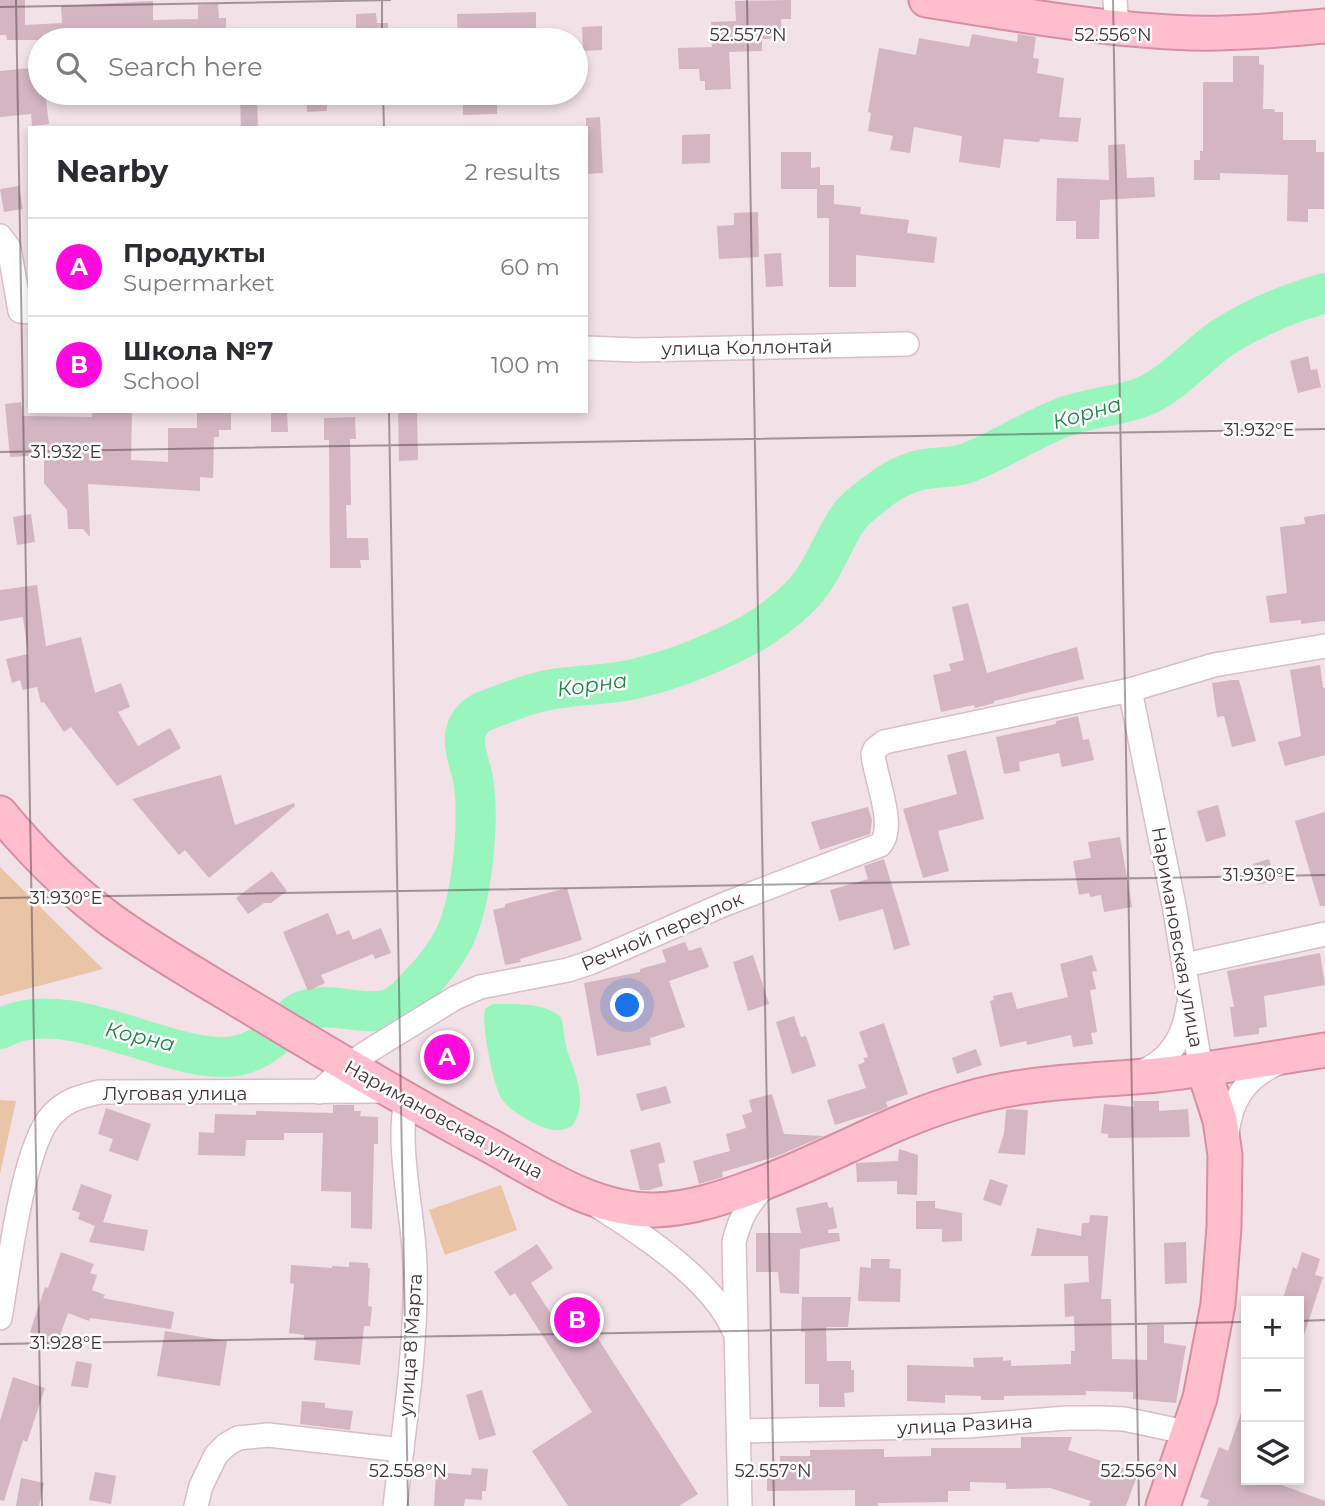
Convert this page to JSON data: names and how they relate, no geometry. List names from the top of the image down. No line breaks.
{"streets":{"street":["улица Коллонтай","Речной переулок","Наримановская улица","Луговая улица","улица 8 Марта","улица Разина"]},"crossings":[["Речной переулок","Наримановская улица"],["Наримановская улица","Луговая улица"],["Наримановская улица","улица 8 Марта"],["Наримановская улица","улица Разина"],["Луговая улица","улица 8 Марта"]],"water":["Корна"],"page":{"search":"Search here","heading":["Nearby","2 results"],"list":[{"mark":"A","name":"Продукты","note":"Supermarket","value":"60 m"},{"mark":"B","name":"Школа №7","note":"School","value":"100 m"}],"pins":["A","B"],"map_buttons":["+","−"]},"coordinates":["52.557°N","52.556°N","31.932°E","31.930°E","31.928°E","52.558°N"]}
